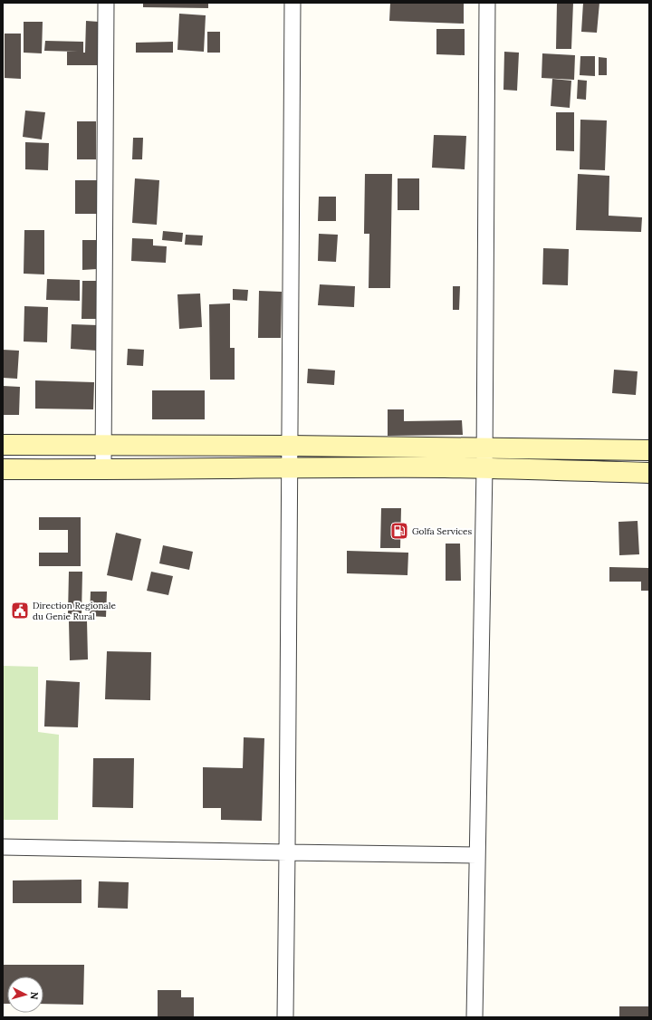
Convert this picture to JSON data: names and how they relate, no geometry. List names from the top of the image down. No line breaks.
{"places":{"fuel station":["Golfa Services"],"public building":["Direction Regionale du Genie Rural"]},"north":"right"}
